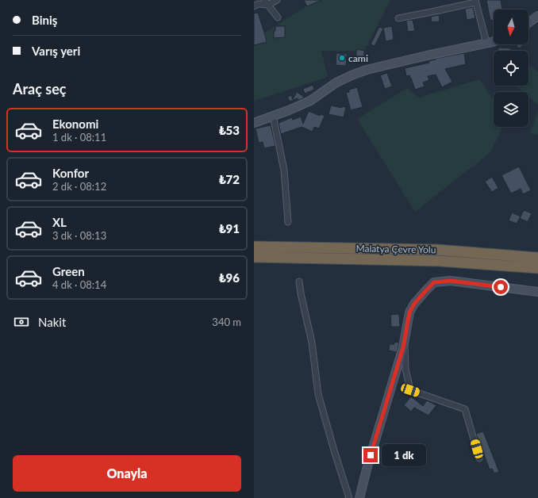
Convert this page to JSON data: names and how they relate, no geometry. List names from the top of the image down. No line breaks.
{"streets":{"highway":["Malatya Çevre Yolu"]},"places":["cami"],"north":"bottom","page":{"banner":["Biniş","Varış yeri"],"heading":"Araç seç","list":[{"name":"Ekonomi","note":"1 dk · 08:11","value":"₺53"},{"name":"Konfor","note":"2 dk · 08:12","value":"₺72"},{"name":"XL","note":"3 dk · 08:13","value":"₺91"},{"name":"Green","note":"4 dk · 08:14","value":"₺96"}],"pay":["Nakit","340 m"],"bubble":"1 dk","buttons":"Onayla"}}
